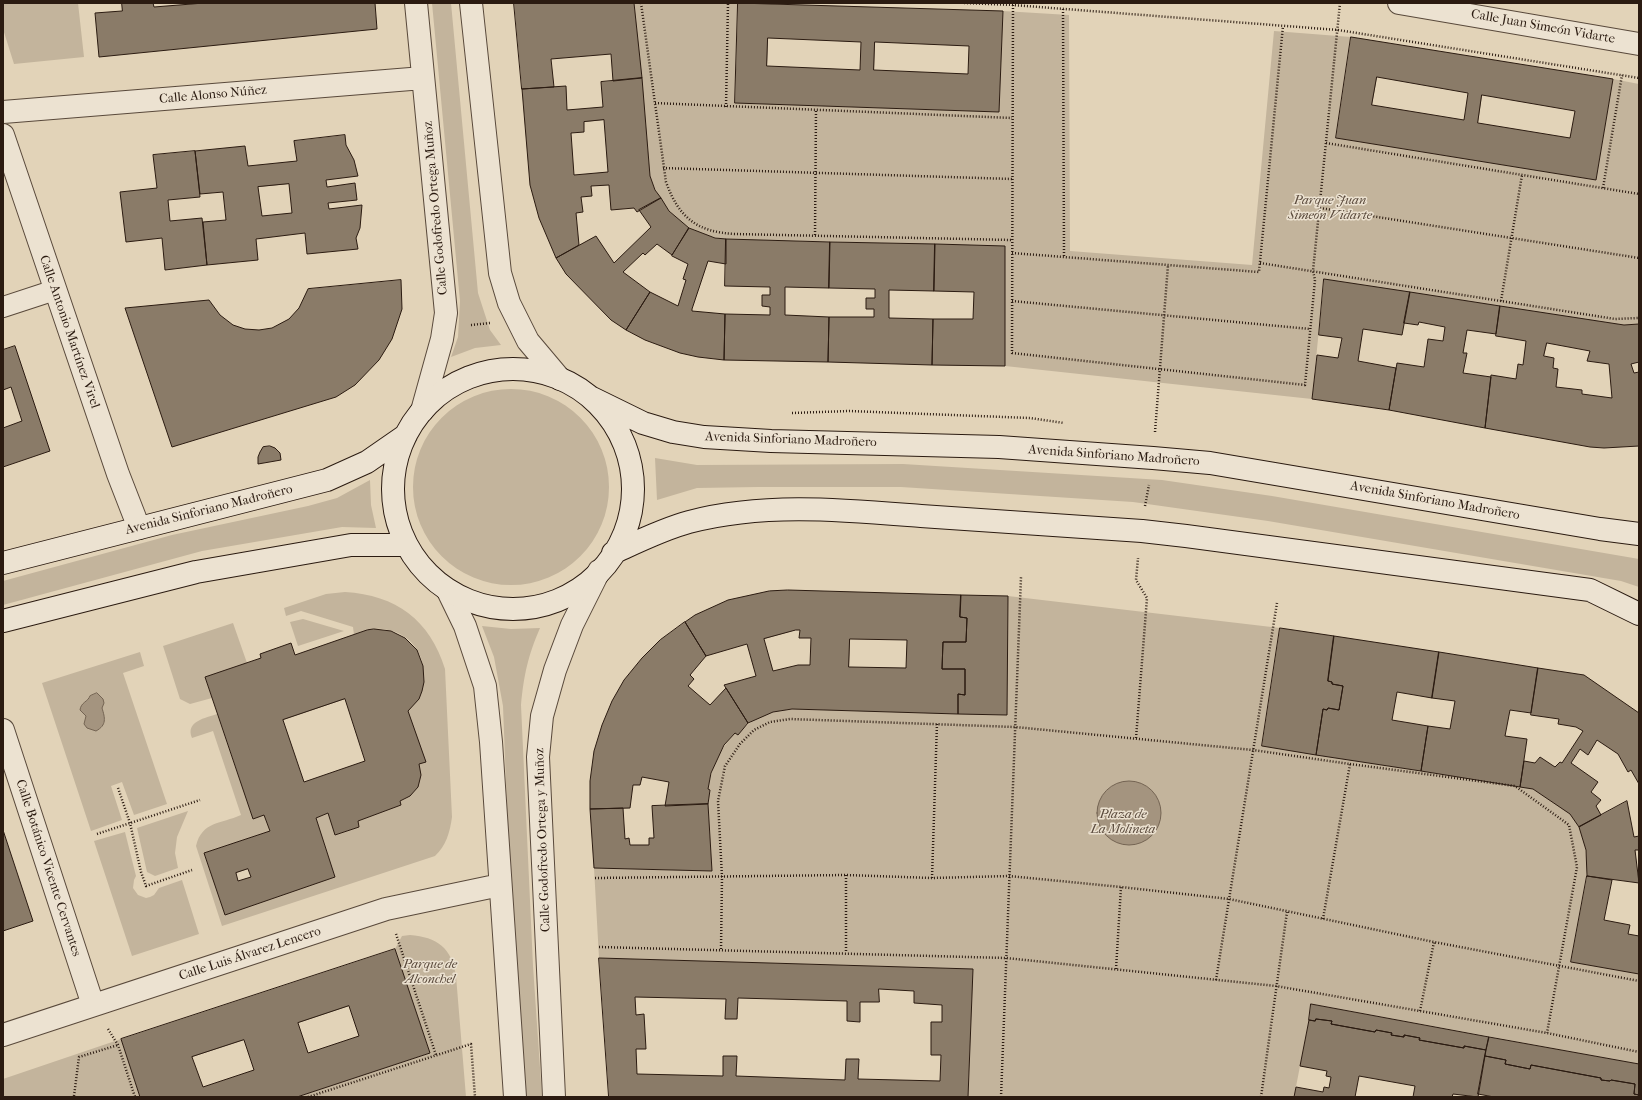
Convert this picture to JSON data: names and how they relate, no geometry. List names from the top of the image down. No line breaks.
{"streets":{"street":["Calle Juan Simeón Vidarte","Calle Alonso Núñez","Calle Godofredo Ortega Muñoz","Calle Antonio Martínez Virel","Avenida Sinforiano Madroñero","Calle Godofredo Ortega y Muñoz","Calle Botánico Vicente Cervantes","Calle Luis Álvarez Lencero"]},"crossings":[["Calle Alonso Núñez","Calle Godofredo Ortega Muñoz"],["Calle Antonio Martínez Virel","Avenida Sinforiano Madroñero"],["Calle Botánico Vicente Cervantes","Calle Luis Álvarez Lencero"]],"parks":["Parque Juan Simeón Vidarte","Plaza de La Molineta","Parque de Alconchel"]}
